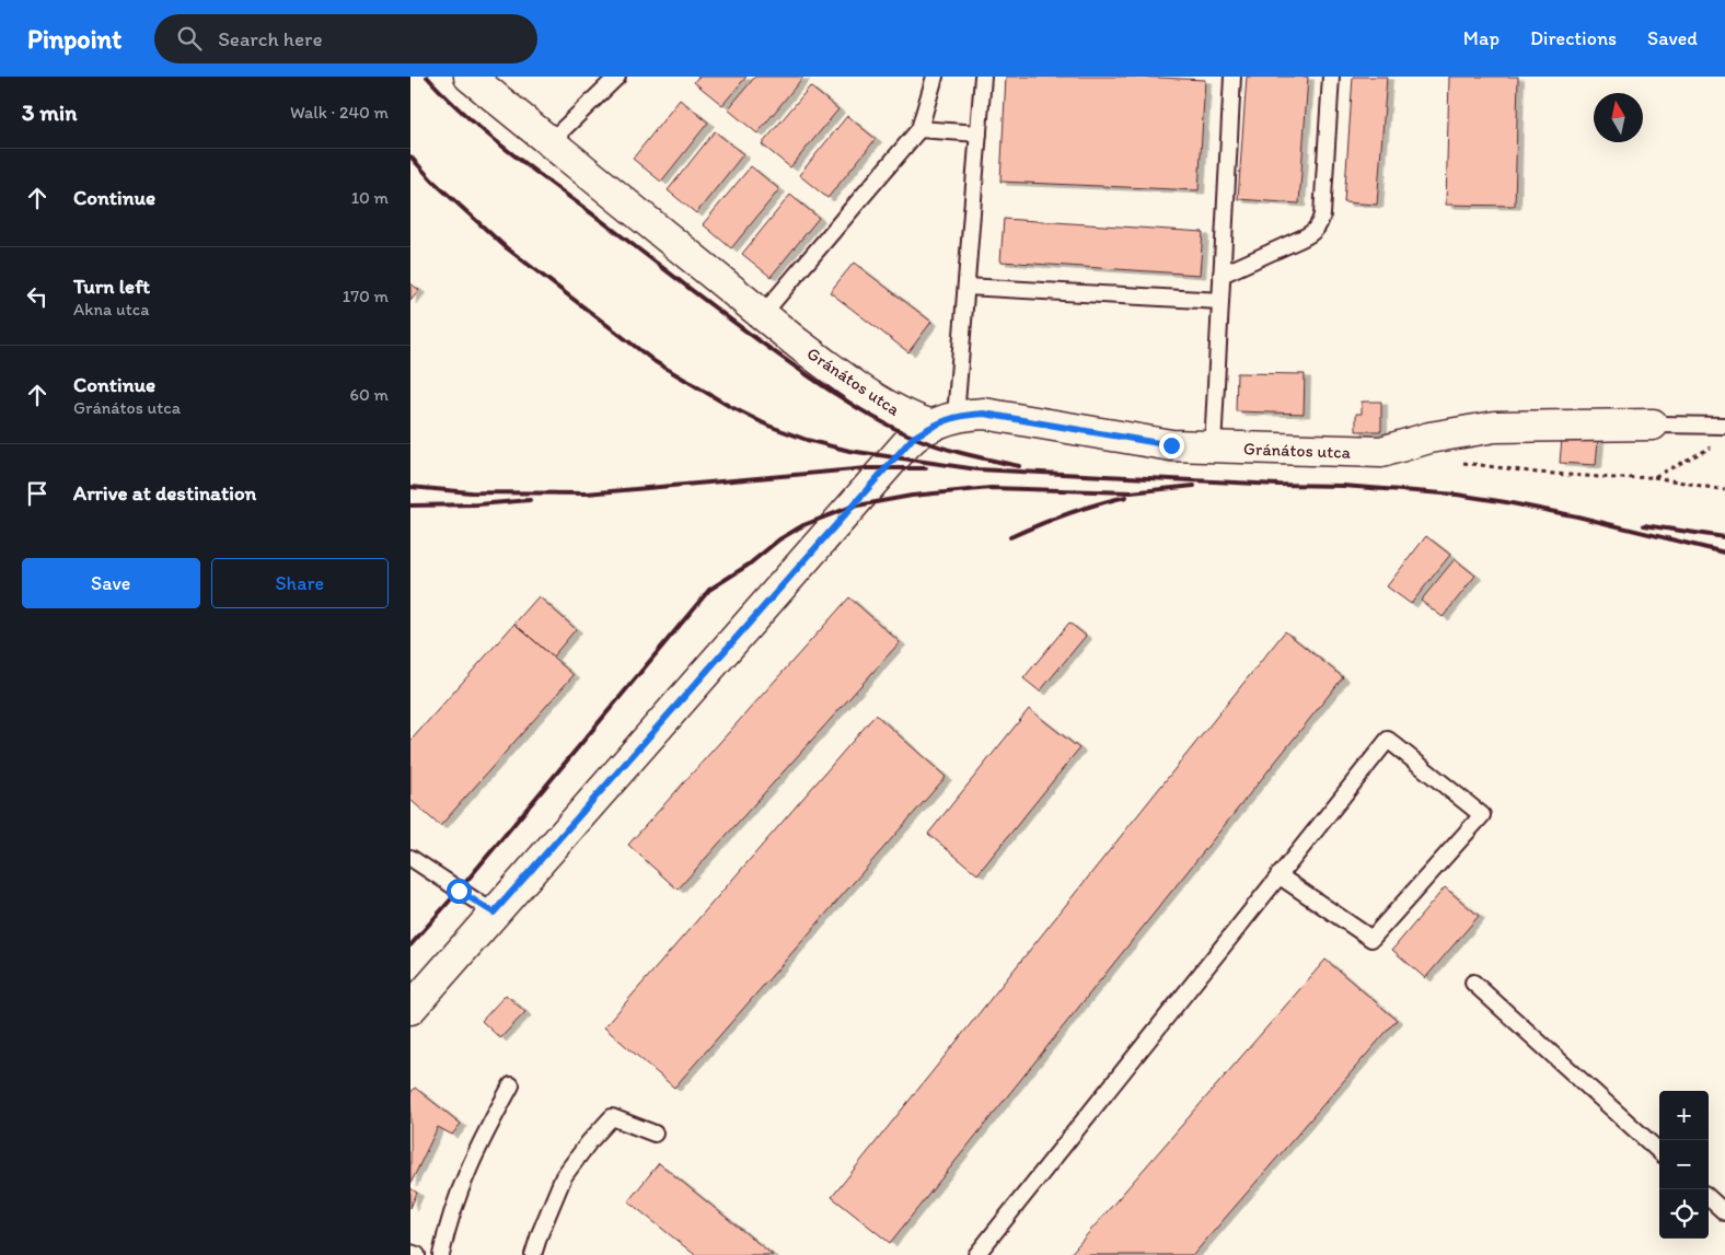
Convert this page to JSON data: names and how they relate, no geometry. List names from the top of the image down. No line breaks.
{"streets":{"street":["Gránátos utca"]},"north":"top","page":{"header":"Pinpoint","search":"Search here","nav":["Map","Directions","Saved"],"heading":["3 min","Walk · 240 m"],"list":[["Continue","10 m"],["Turn left","Akna utca","170 m"],["Continue","Gránátos utca","60 m"],"Arrive at destination"],"buttons":["Save","Share"],"map_buttons":["+","−"]}}
